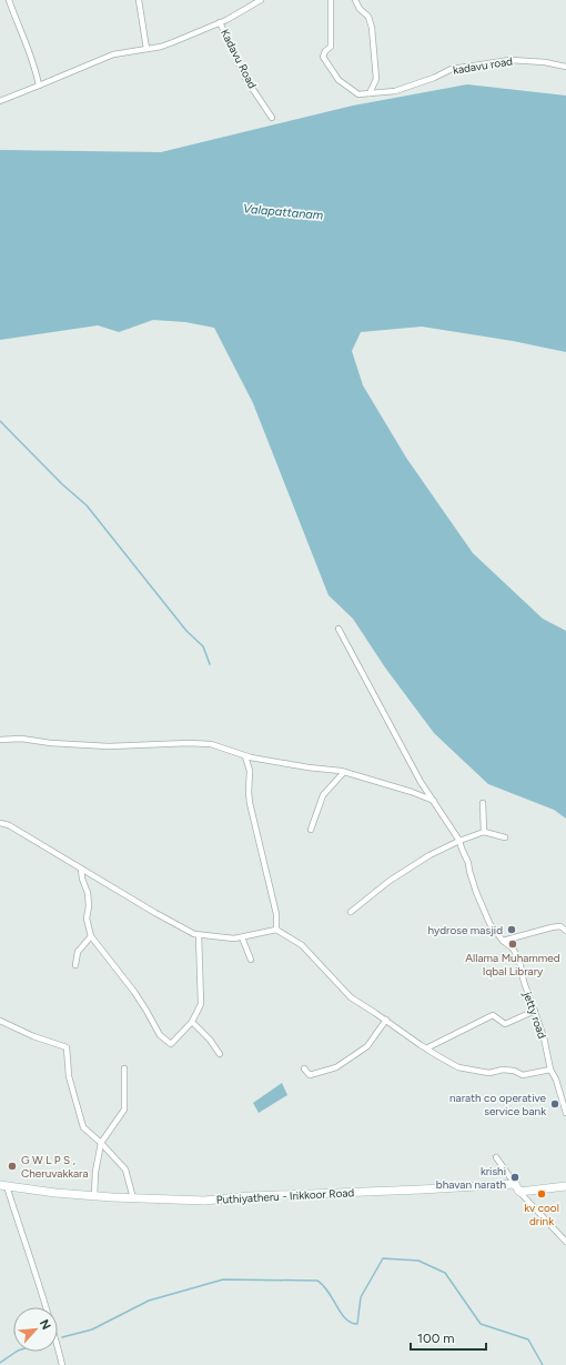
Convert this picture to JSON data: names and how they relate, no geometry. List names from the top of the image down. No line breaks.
{"streets":{"main road":["Puthiyatheru - Irikkoor Road"],"street":["Kadavu Road","kadavu road","jetty road"]},"water":["Valapattanam"],"places":["hydrose masjid","Allama Muhammed Iqbal Library","narath co operative service bank","G W L P S , Cheruvakkara","krishi bhavan narath","kv cool drink"],"scale_bar":"100 m","north":"top right"}
